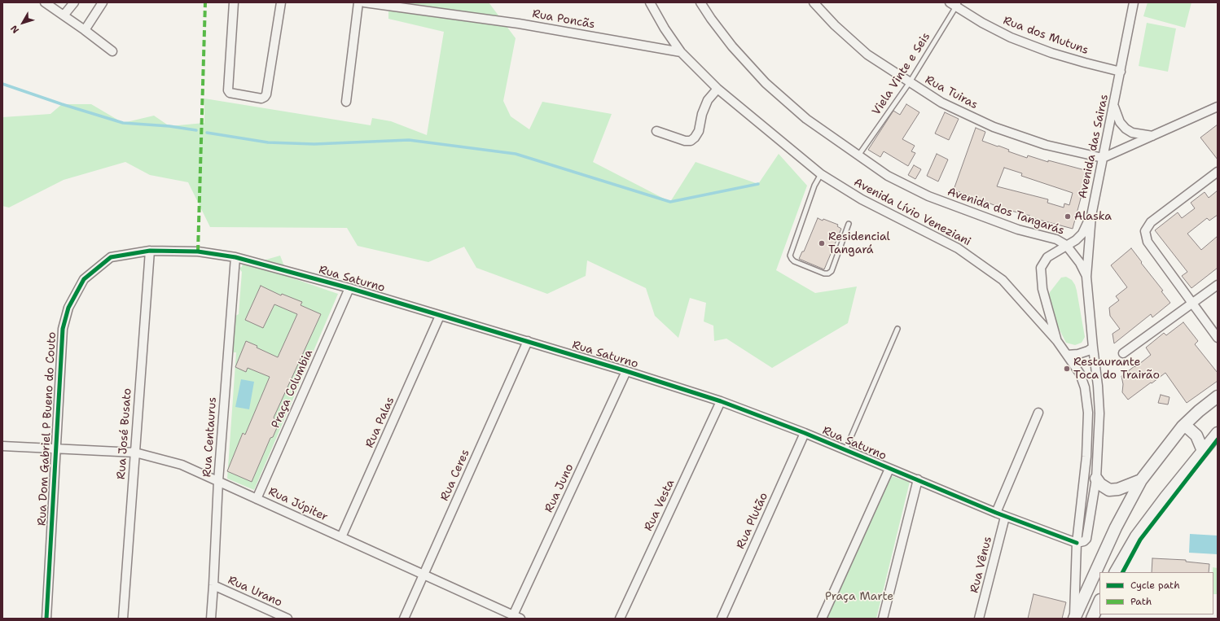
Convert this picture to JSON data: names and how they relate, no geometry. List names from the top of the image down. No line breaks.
{"streets":{"street":["Rua Poncãs","Rua dos Mutuns","Rua Tuiras","Avenida das Sairas","Avenida dos Tangarás","Avenida Lívio Veneziani","Rua Saturno","Praça Columbia","Rua Palas","Rua Dom Gabriel P Bueno do Couto","Rua José Busato","Rua Centaurus","Rua Ceres","Rua Juno","Rua Júpiter","Rua Vesta","Rua Plutão","Rua Vênus","Rua Urano"],"lane":["Viela Vinte e Seis"]},"crossings":[["Rua Poncãs","Avenida Lívio Veneziani"],["Rua dos Mutuns","Viela Vinte e Seis"],["Rua dos Mutuns","Avenida das Sairas"],["Viela Vinte e Seis","Rua Tuiras"],["Viela Vinte e Seis","Avenida dos Tangarás"],["Rua Tuiras","Avenida das Sairas"],["Avenida das Sairas","Avenida dos Tangarás"],["Avenida das Sairas","Avenida Lívio Veneziani"],["Avenida das Sairas","Rua Saturno"],["Avenida dos Tangarás","Avenida Lívio Veneziani"],["Avenida Lívio Veneziani","Rua Saturno"],["Rua Saturno","Praça Columbia"],["Rua Saturno","Rua Palas"],["Rua Saturno","Rua Dom Gabriel P Bueno do Couto"],["Rua Saturno","Rua José Busato"],["Rua Saturno","Rua Centaurus"],["Rua Saturno","Rua Ceres"],["Rua Saturno","Rua Juno"],["Rua Saturno","Rua Vesta"],["Rua Saturno","Rua Plutão"],["Rua Saturno","Rua Vênus"],["Praça Columbia","Rua Júpiter"],["Rua Palas","Rua Júpiter"],["Rua Dom Gabriel P Bueno do Couto","Rua Júpiter"],["Rua José Busato","Rua Júpiter"],["Rua Centaurus","Rua Júpiter"],["Rua Centaurus","Rua Urano"],["Rua Ceres","Rua Júpiter"],["Rua Juno","Rua Júpiter"]],"parks":["Praça Marte"],"places":["Alaska","Residencial Tangará","Restaurante Toca do Trairão"],"legend":["Cycle path","Path"],"north":"bottom left"}
